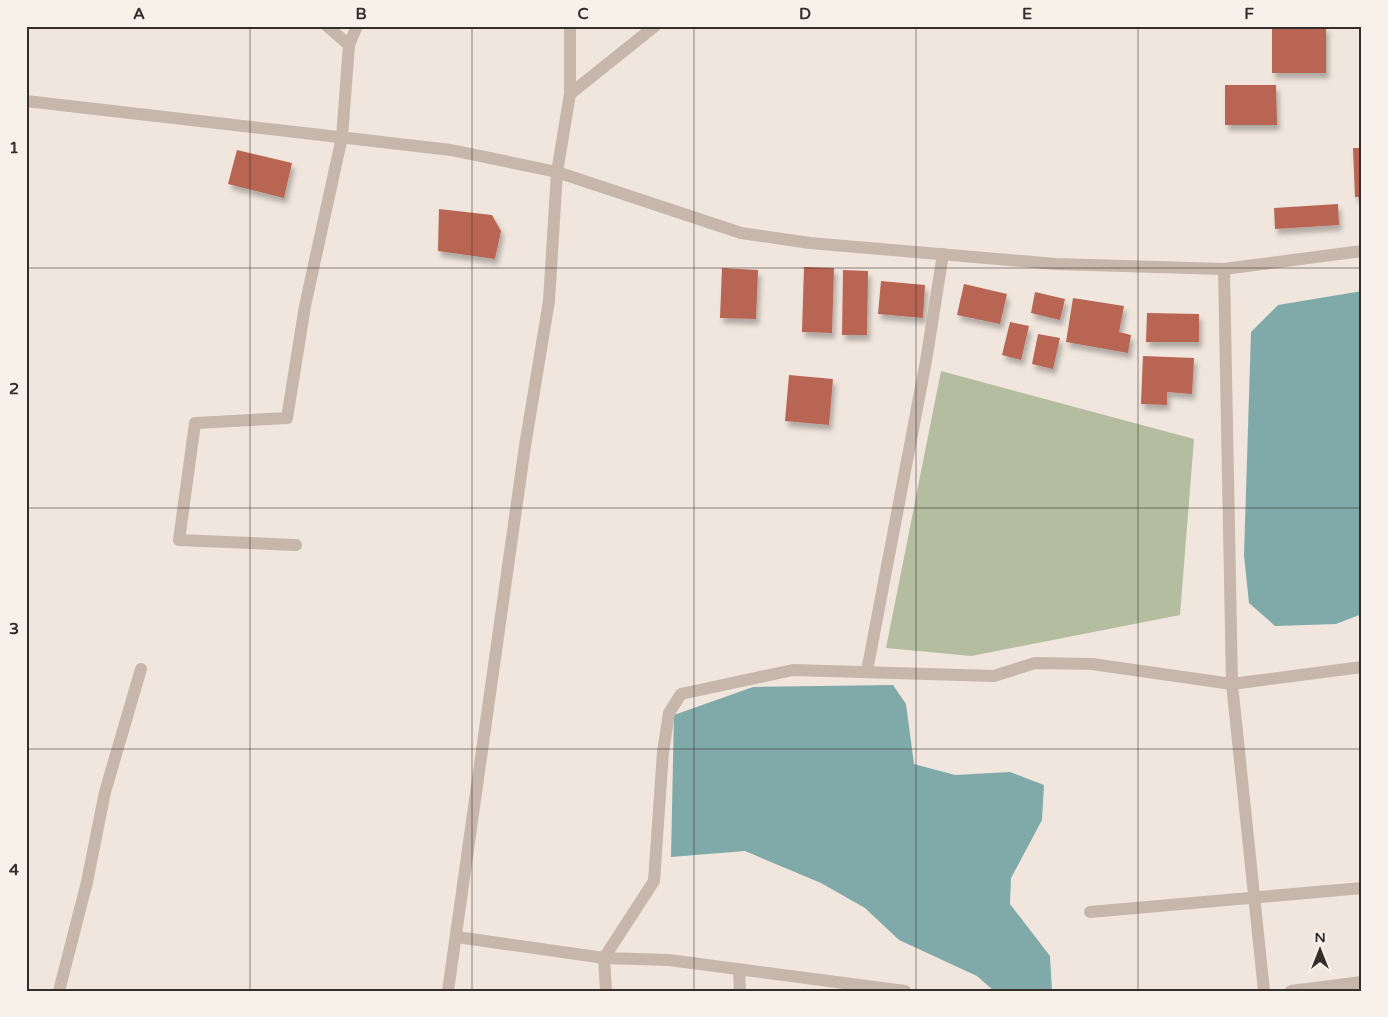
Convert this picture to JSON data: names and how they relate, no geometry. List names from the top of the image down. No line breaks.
{"north":"top","grid":{"columns":["A","B","C","D","E","F"],"rows":["1","2","3","4"]}}
